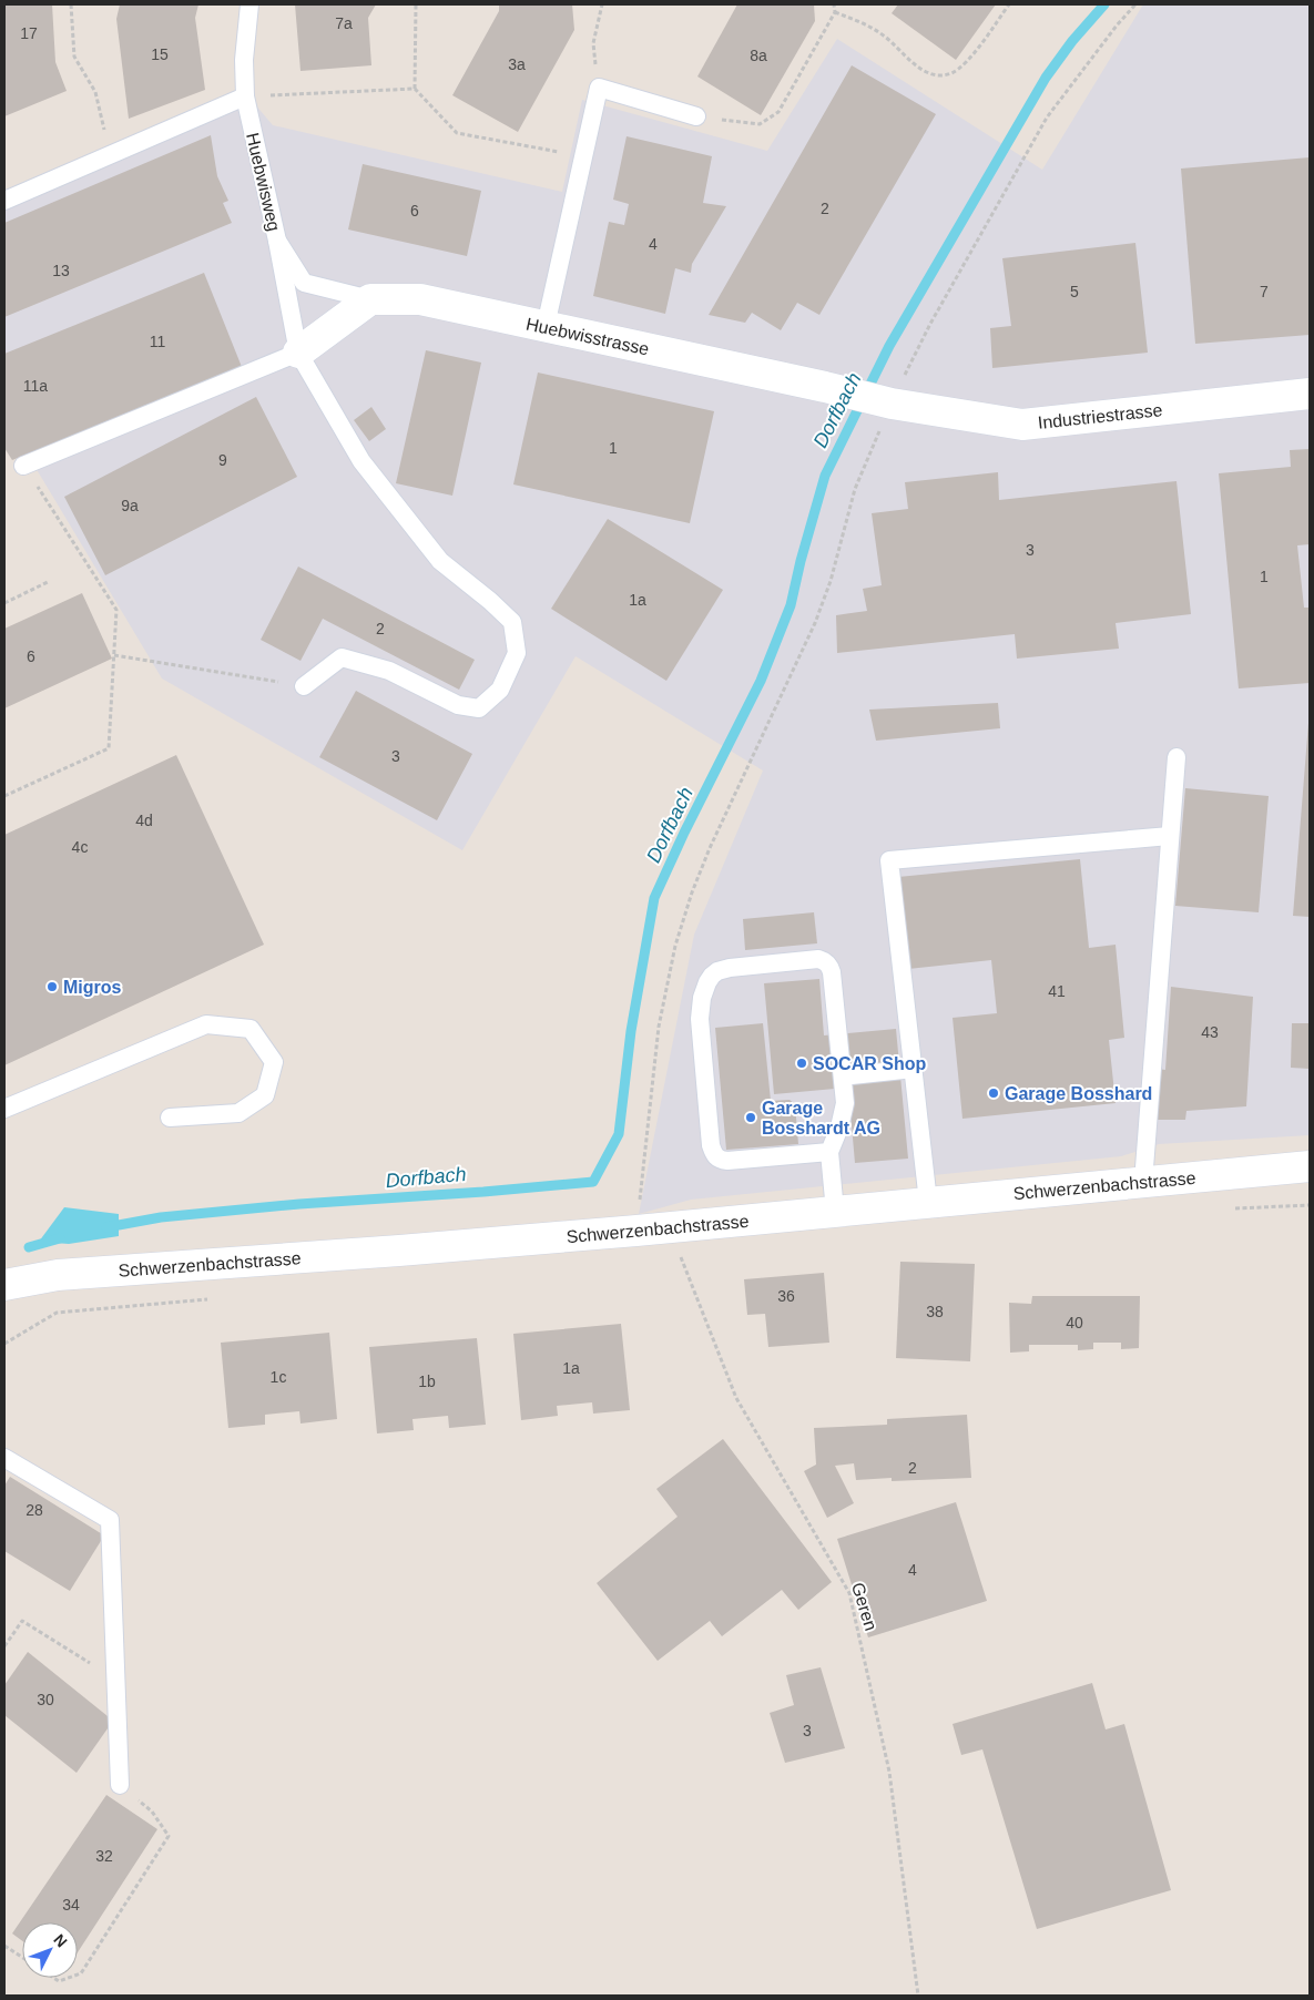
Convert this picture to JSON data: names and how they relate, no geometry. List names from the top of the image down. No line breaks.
{"streets":{"main road":["Huebwisstrasse","Industriestrasse","Schwerzenbachstrasse"],"lane":["Huebwisweg"],"path":["Geren"]},"crossings":[["Huebwisweg","Huebwisstrasse"],["Huebwisstrasse","Industriestrasse"],["Schwerzenbachstrasse","Geren"]],"water":["Dorfbach"],"places":["Migros","SOCAR Shop","Garage Bosshard","Garage Bosshardt AG"],"house_numbers":["7a","17","15","8a","3a","2","6","4","13","5","7","11","11a","1","9","9a","3","1","1a","2","6","3","4d","4c","41","43","36","38","40","1a","1c","1b","2","28","4","30","3","32","34"],"north":"top right"}
